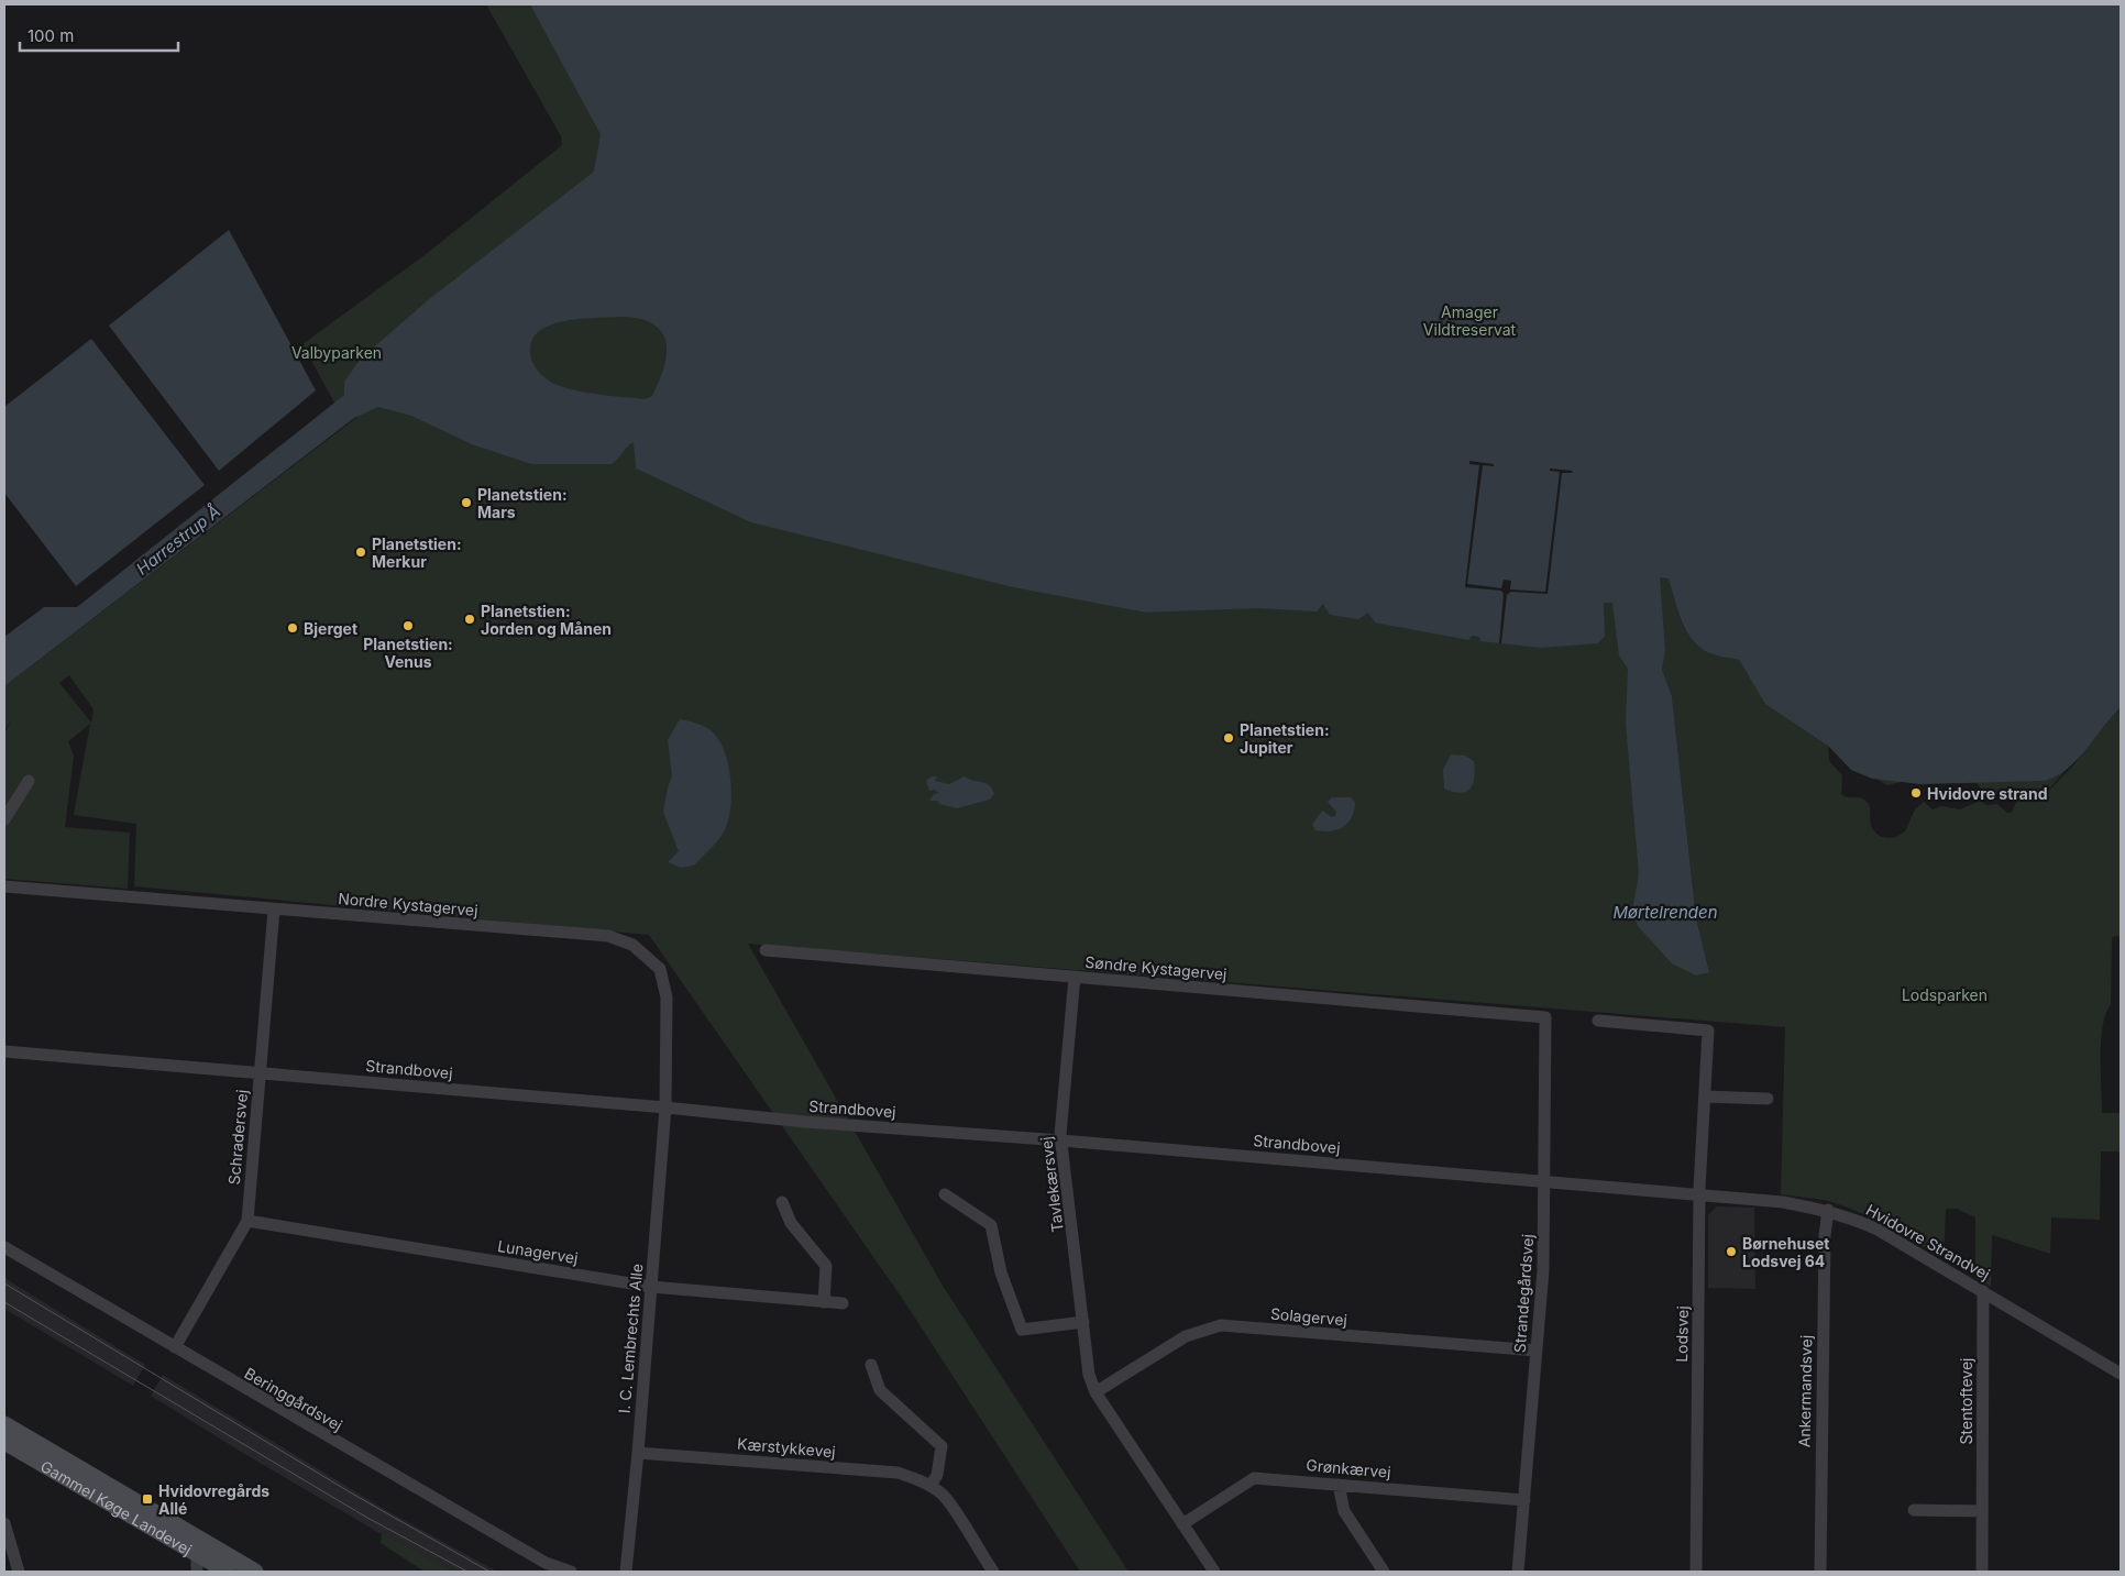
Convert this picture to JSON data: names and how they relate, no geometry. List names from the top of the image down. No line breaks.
{"streets":{"main road":["Gammel Køge Landevej"],"street":["Nordre Kystagervej","Søndre Kystagervej","Strandbovej","Schradersvej","Tavlekærsvej","Hvidovre Strandvej","Lunagervej","Strandegårdsvej","Solagervej","Lodsvej","I. C. Lembrechts Alle","Ankermandsvej","Beringgårdsvej","Stentoftevej","Kærstykkevej","Grønkærvej"]},"crossings":[["Nordre Kystagervej","Strandbovej"],["Nordre Kystagervej","Schradersvej"],["Nordre Kystagervej","I. C. Lembrechts Alle"],["Søndre Kystagervej","Tavlekærsvej"],["Søndre Kystagervej","Strandegårdsvej"],["Strandbovej","Schradersvej"],["Strandbovej","Tavlekærsvej"],["Strandbovej","Hvidovre Strandvej"],["Strandbovej","Strandegårdsvej"],["Strandbovej","Lodsvej"],["Strandbovej","I. C. Lembrechts Alle"],["Schradersvej","Lunagervej"],["Schradersvej","Beringgårdsvej"],["Tavlekærsvej","Solagervej"],["Tavlekærsvej","Grønkærvej"],["Hvidovre Strandvej","Lodsvej"],["Hvidovre Strandvej","Ankermandsvej"],["Hvidovre Strandvej","Stentoftevej"],["Lunagervej","I. C. Lembrechts Alle"],["Strandegårdsvej","Solagervej"],["Strandegårdsvej","Grønkærvej"],["I. C. Lembrechts Alle","Kærstykkevej"]],"water":["Harrestrup Å","Mørtelrenden"],"parks":["Amager Vildtreservat","Valbyparken","Lodsparken"],"places":{"other":["Planetstien: Mars","Planetstien: Merkur","Planetstien: Jorden og Månen","Planetstien: Venus","Bjerget","Planetstien: Jupiter","Hvidovre strand","Børnehuset Lodsvej 64"],"transit":["Hvidovregårds Allé"]},"scale_bar":"100 m"}
